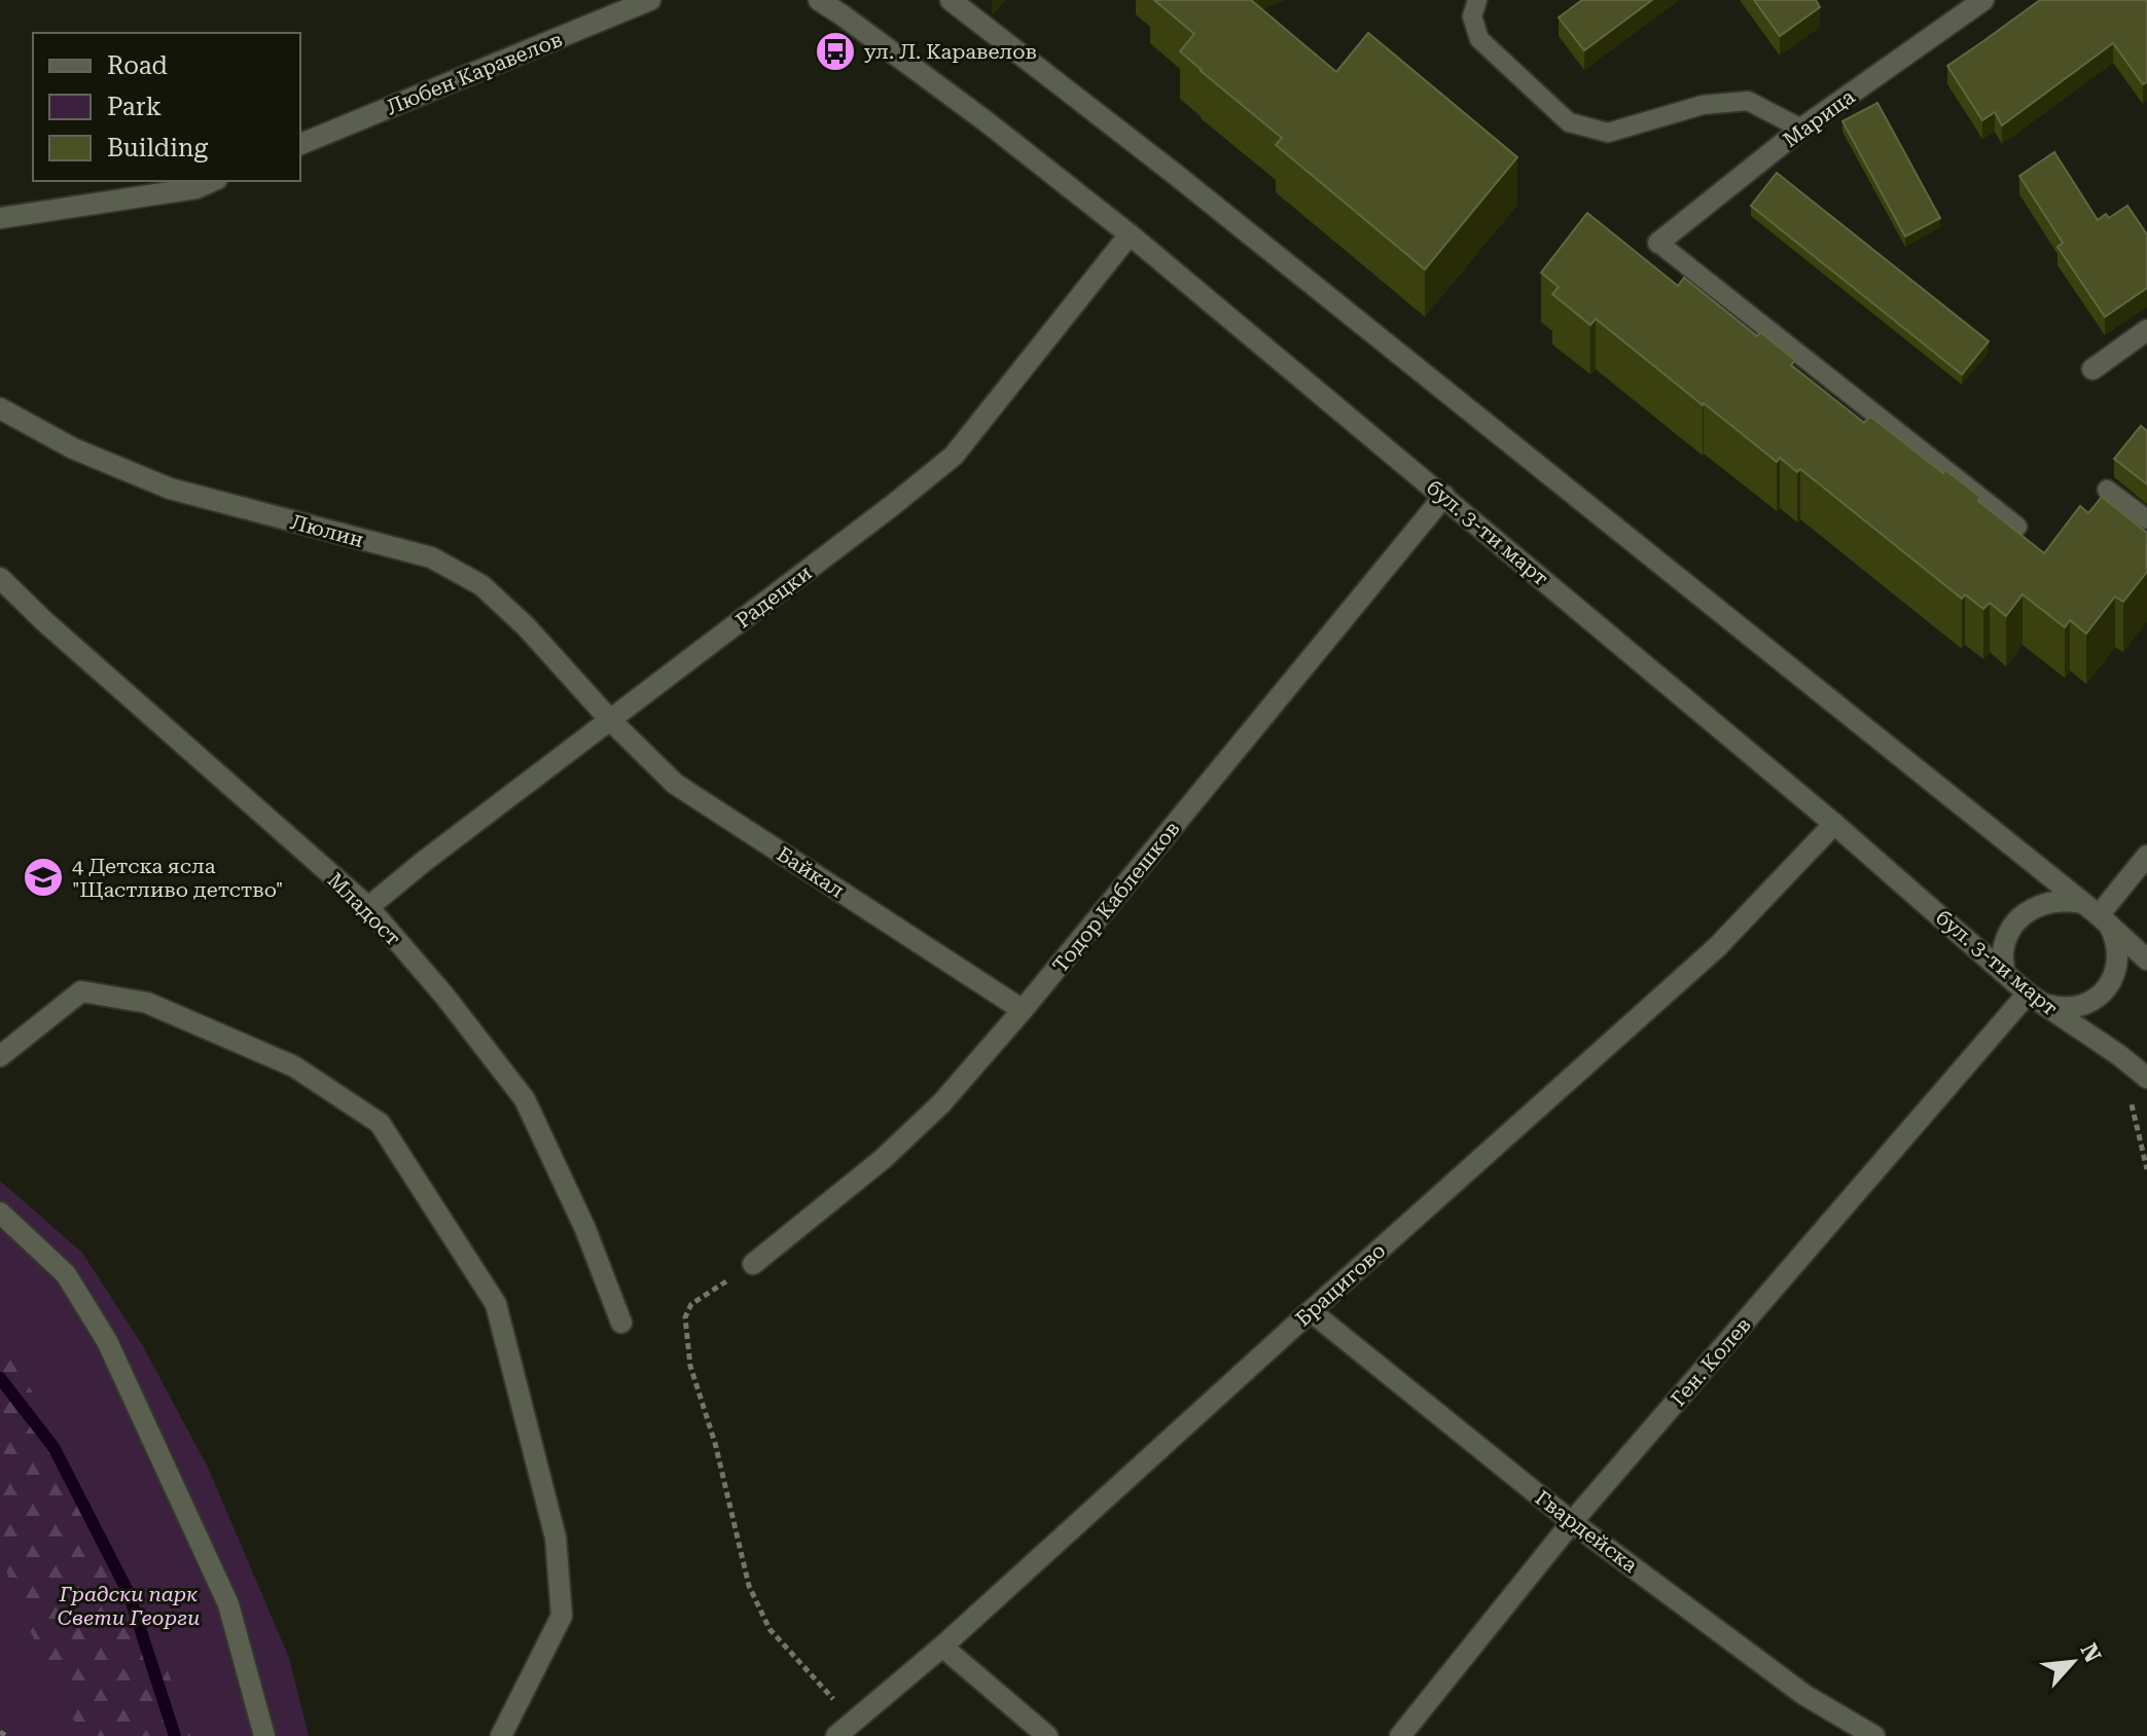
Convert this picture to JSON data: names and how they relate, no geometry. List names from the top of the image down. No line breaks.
{"streets":{"street":["Любен Каравелов","Марица","Люлин","бул. 3-ти март","Радецки","Байкал","Тодор Каблешков","Младост","Брацигово","Ген. Колев","Гвардейска"]},"crossings":[["Люлин","Радецки"],["Люлин","Байкал"],["бул. 3-ти март","Радецки"],["бул. 3-ти март","Тодор Каблешков"],["бул. 3-ти март","Брацигово"],["бул. 3-ти март","Ген. Колев"],["Радецки","Байкал"],["Радецки","Младост"],["Байкал","Тодор Каблешков"],["Брацигово","Гвардейска"],["Ген. Колев","Гвардейска"]],"parks":["Градски парк Свети Георги"],"places":{"bus stop":["ул. Л. Каравелов"],"school or university":["4 Детска ясла \"Щастливо детство\""]},"legend":["Road","Park","Building"],"north":"top right"}
